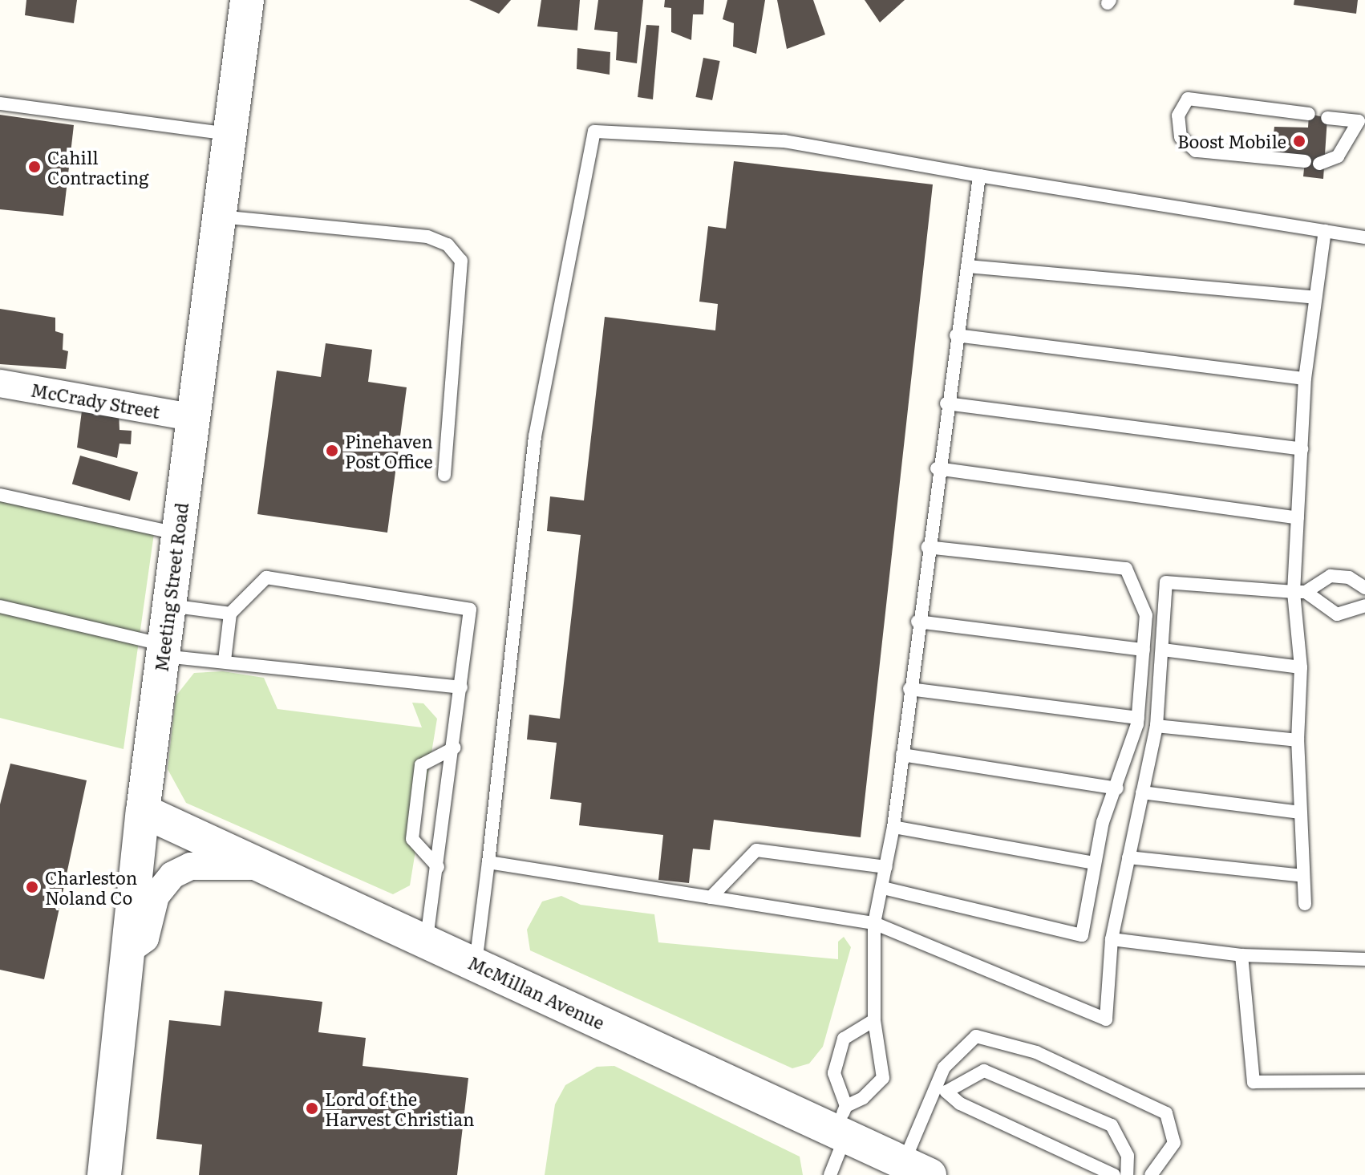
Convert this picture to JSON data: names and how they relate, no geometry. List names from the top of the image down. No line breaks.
{"streets":{"street":["McCrady Street","Meeting Street Road","McMillan Avenue"]},"crossings":[["McCrady Street","Meeting Street Road"],["Meeting Street Road","McMillan Avenue"]],"places":["Boost Mobile","Cahill Contracting","Pinehaven Post Office","Charleston Noland Co","Lord of the Harvest Christian"]}
